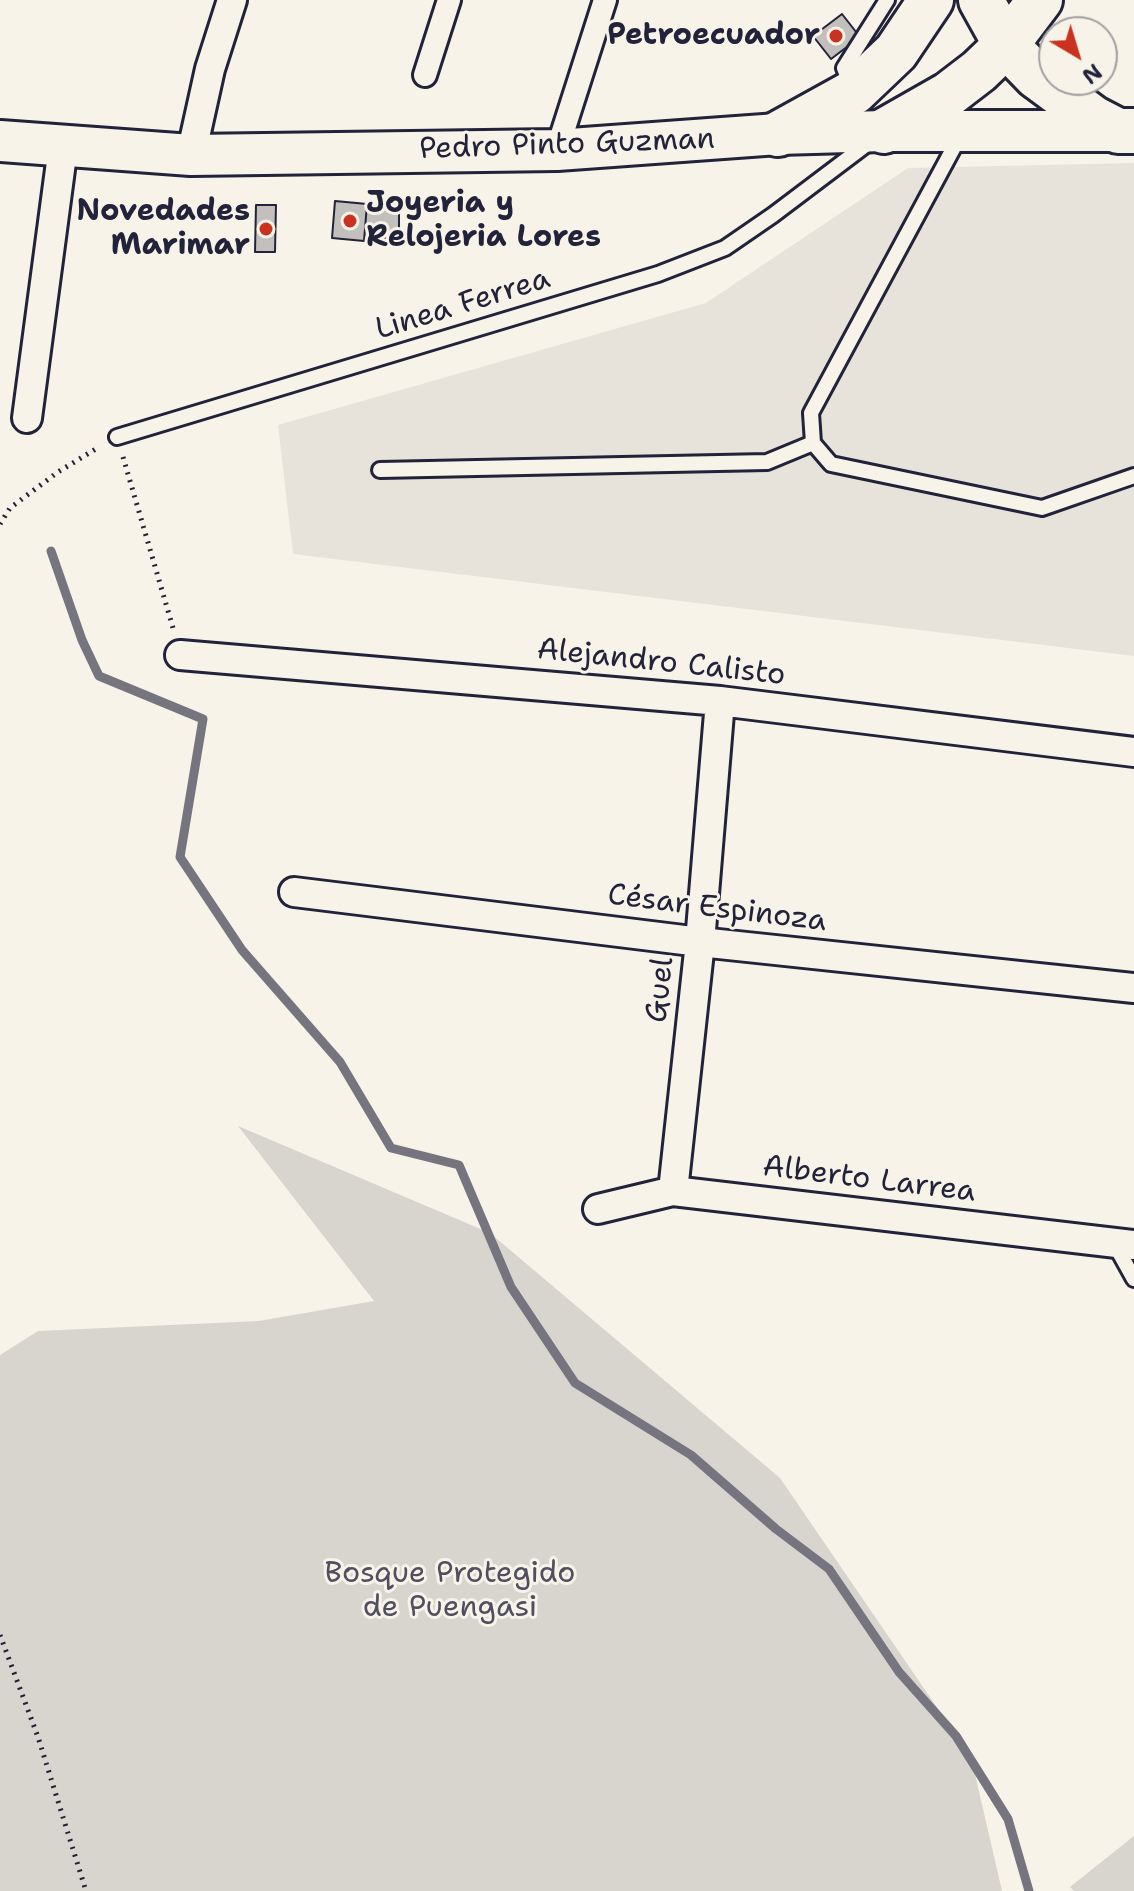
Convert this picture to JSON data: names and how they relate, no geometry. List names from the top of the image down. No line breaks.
{"streets":{"main road":["Pedro Pinto Guzman"],"street":["Alejandro Calisto","César Espinoza","Guel","Alberto Larrea"],"lane":["Linea Ferrea"]},"crossings":[["Pedro Pinto Guzman","Linea Ferrea"],["Alejandro Calisto","Guel"],["César Espinoza","Guel"],["Guel","Alberto Larrea"]],"parks":["Bosque Protegido de Puengasi"],"places":["Petroecuador","Joyeria y Relojeria Lores","Novedades Marimar"],"north":"bottom right"}
